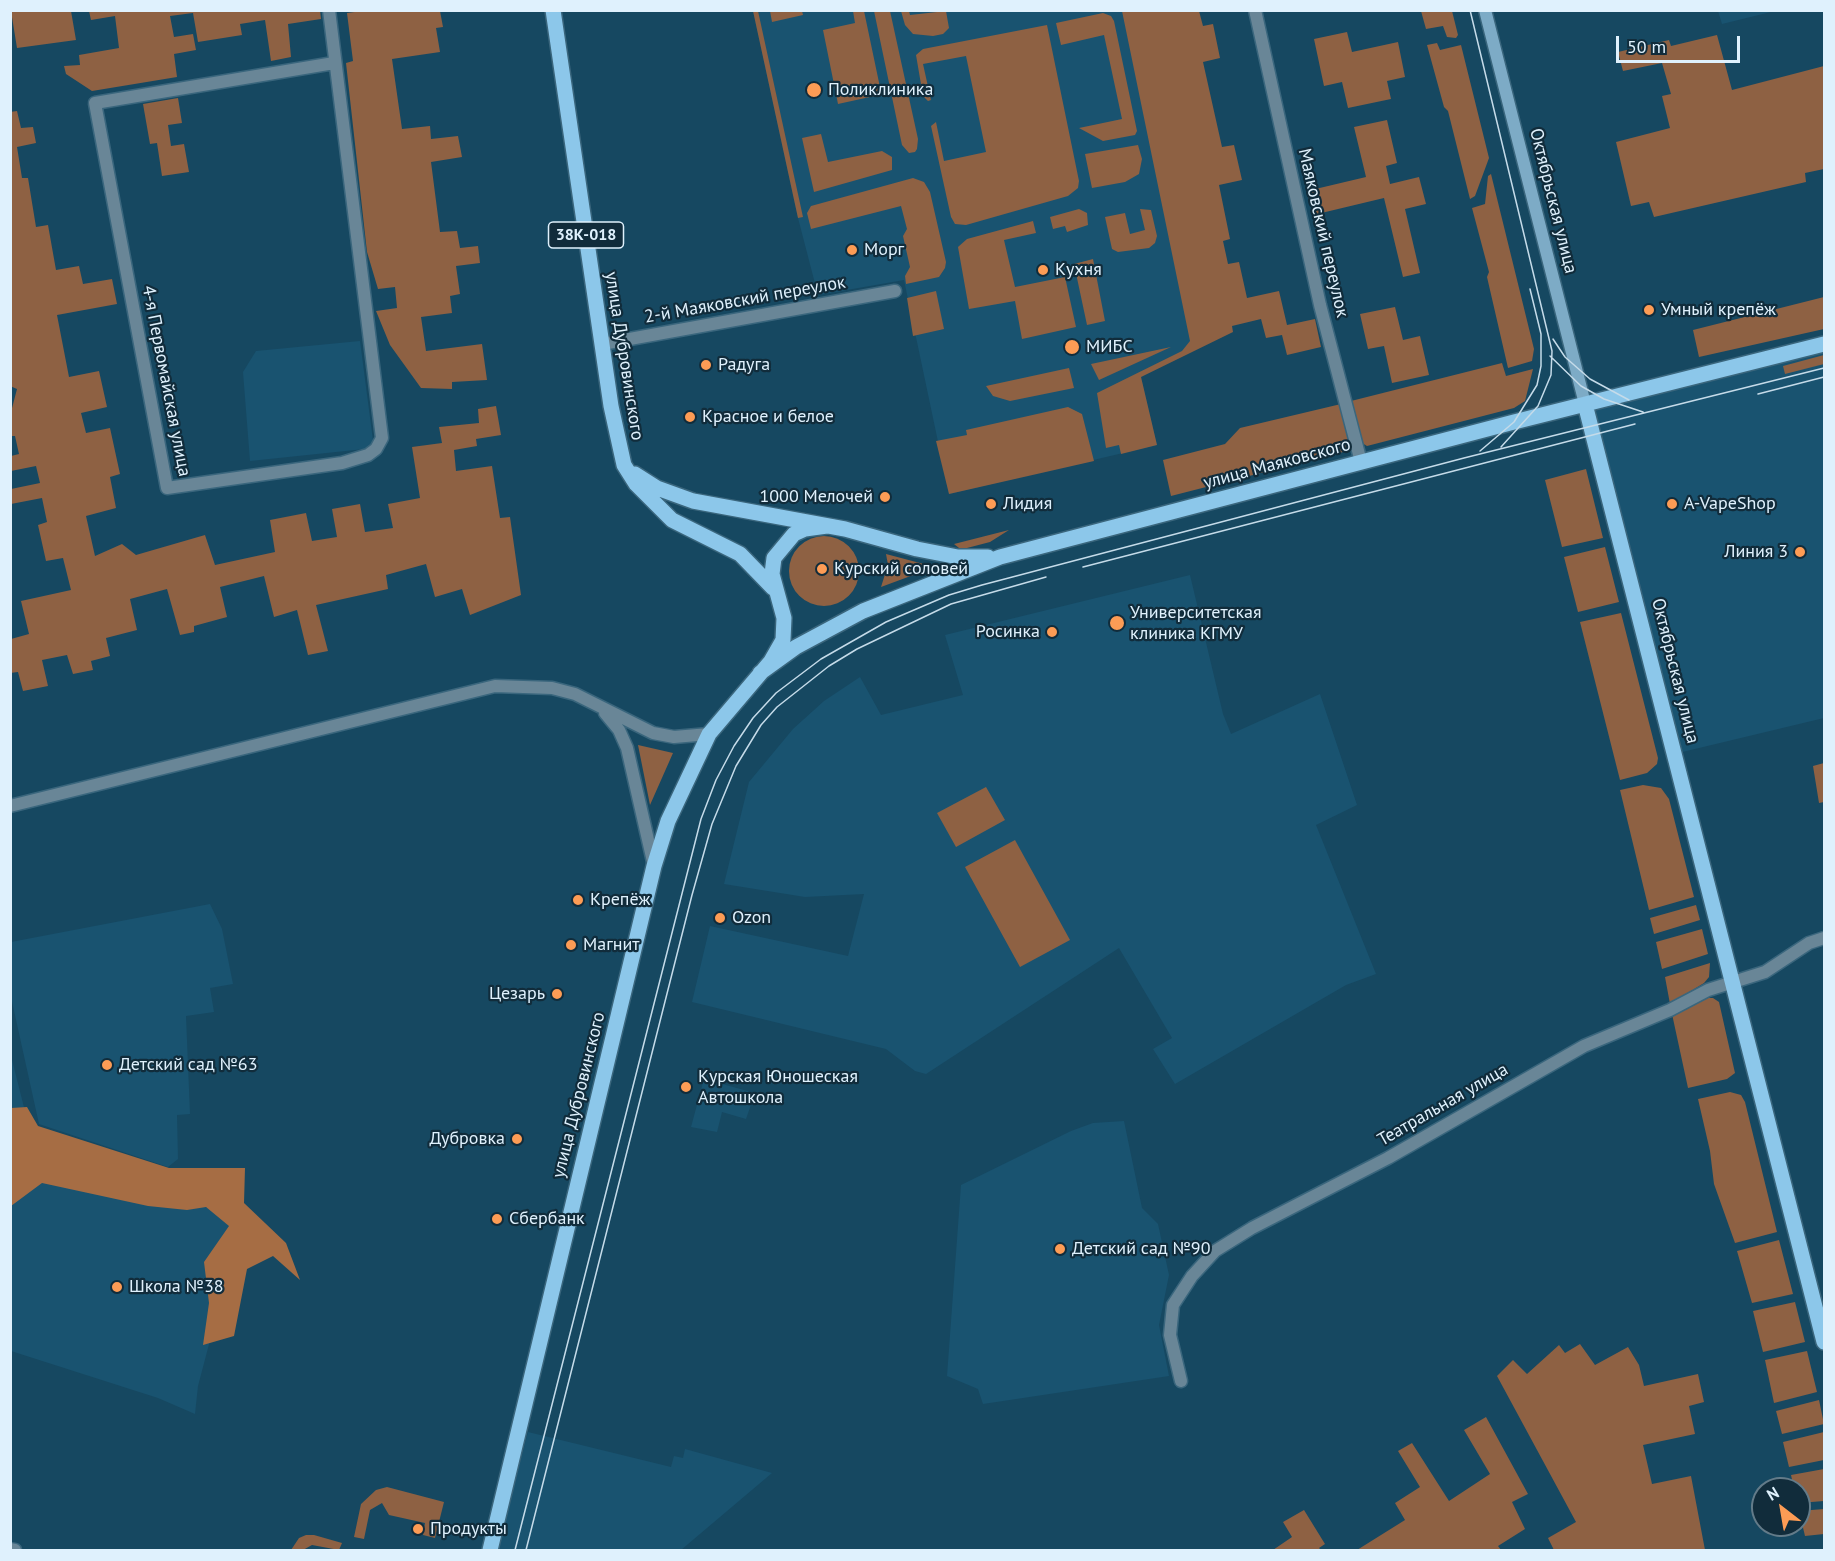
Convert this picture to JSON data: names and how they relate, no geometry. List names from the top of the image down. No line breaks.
{"streets":{"main road":["Октябрьская улица","38К-018","улица Дубровинского","улица Маяковского"],"street":["Маяковский переулок","2-й Маяковский переулок","4-я Первомайская улица","Театральная улица"]},"crossings":[["Октябрьская улица","улица Маяковского"],["Октябрьская улица","Театральная улица"],["Маяковский переулок","улица Маяковского"],["2-й Маяковский переулок","улица Дубровинского"],["улица Дубровинского","улица Маяковского"]],"places":["Поликлиника","Морг","Кухня","Умный крепёж","МИБС","Радуга","Красное и белое","1000 Мелочей","Лидия","A-VapeShop","Линия 3","Курский соловей","Университетская клиника КГМУ","Росинка","Крепёж","Ozon","Магнит","Цезарь","Детский сад №63","Курская Юношеская Автошкола","Дубровка","Сбербанк","Детский сад №90","Школа №38","Продукты"],"scale_bar":"50 m","north":"top left"}
